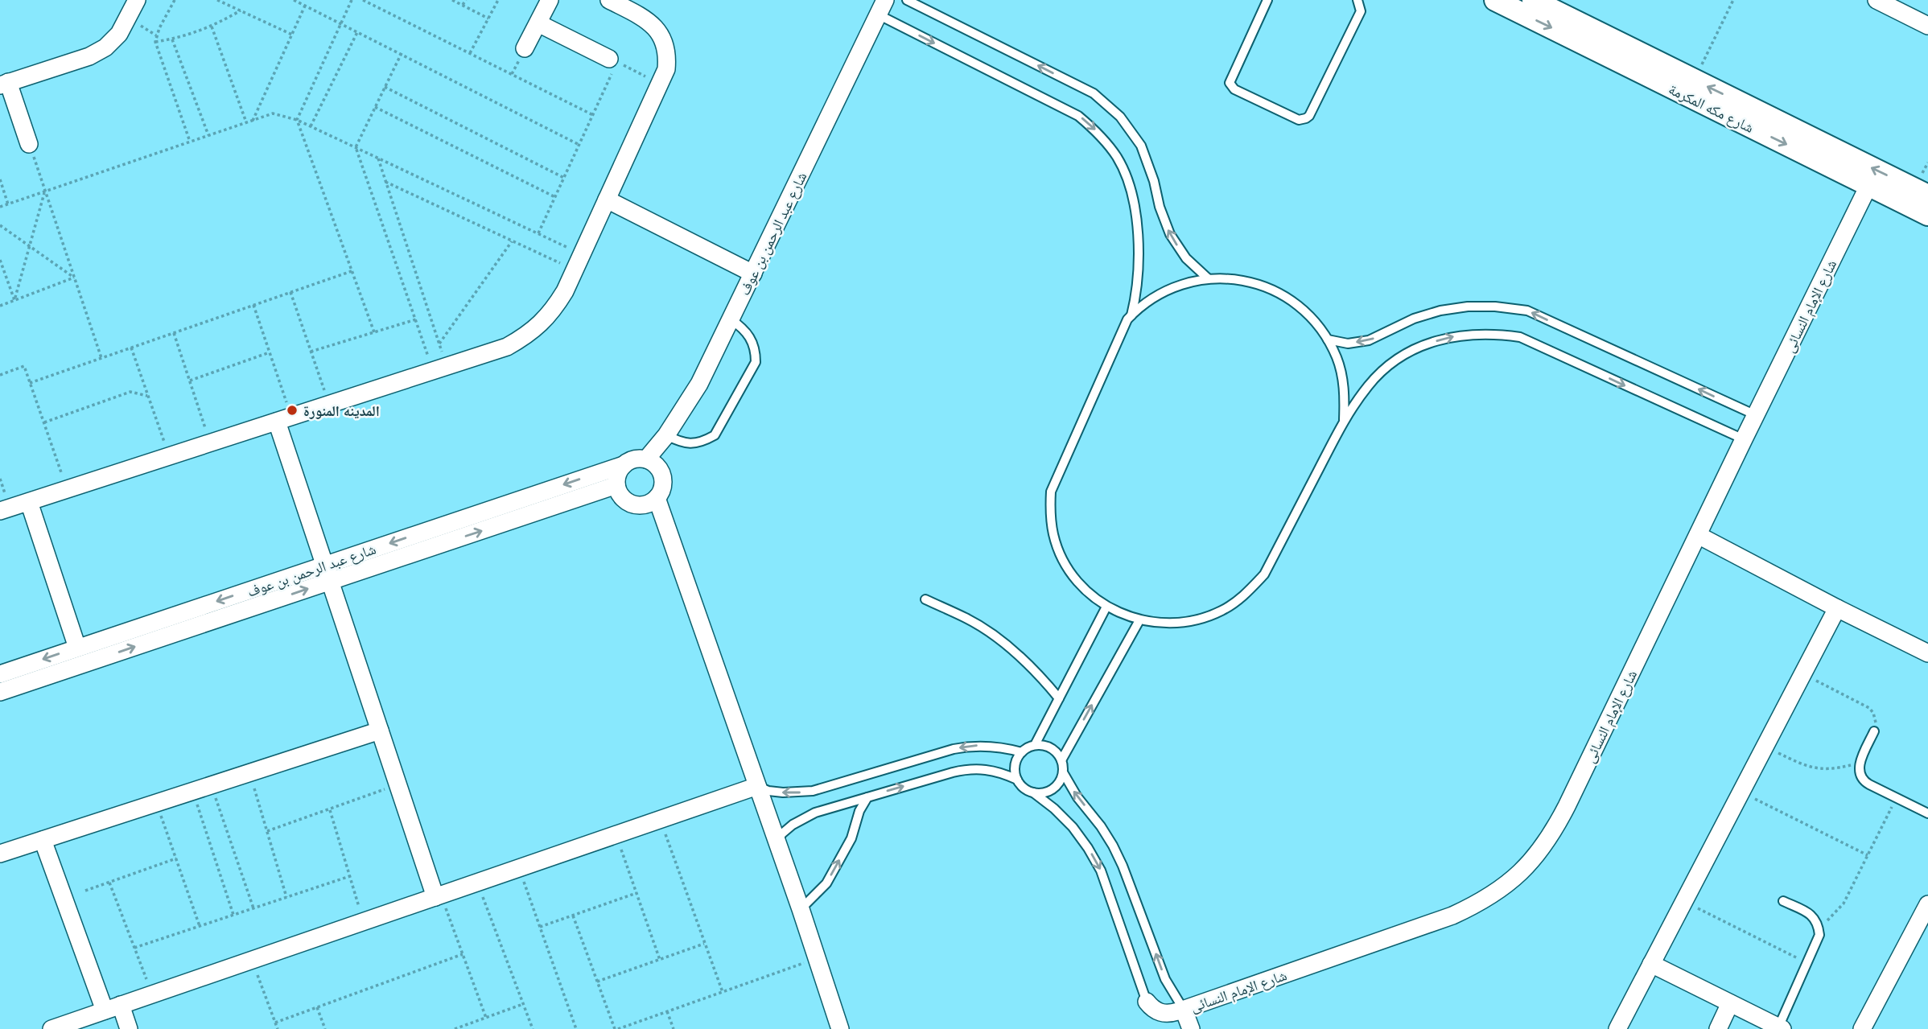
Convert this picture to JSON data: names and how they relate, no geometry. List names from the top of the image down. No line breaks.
{"streets":{"street":["شارع مكه المكرمة","شارع عبد الرحمن بن عوف","شارع الإمام النسائى"]},"crossings":[["شارع مكه المكرمة","شارع الإمام النسائى"]],"places":["المدينه المنورة"]}
